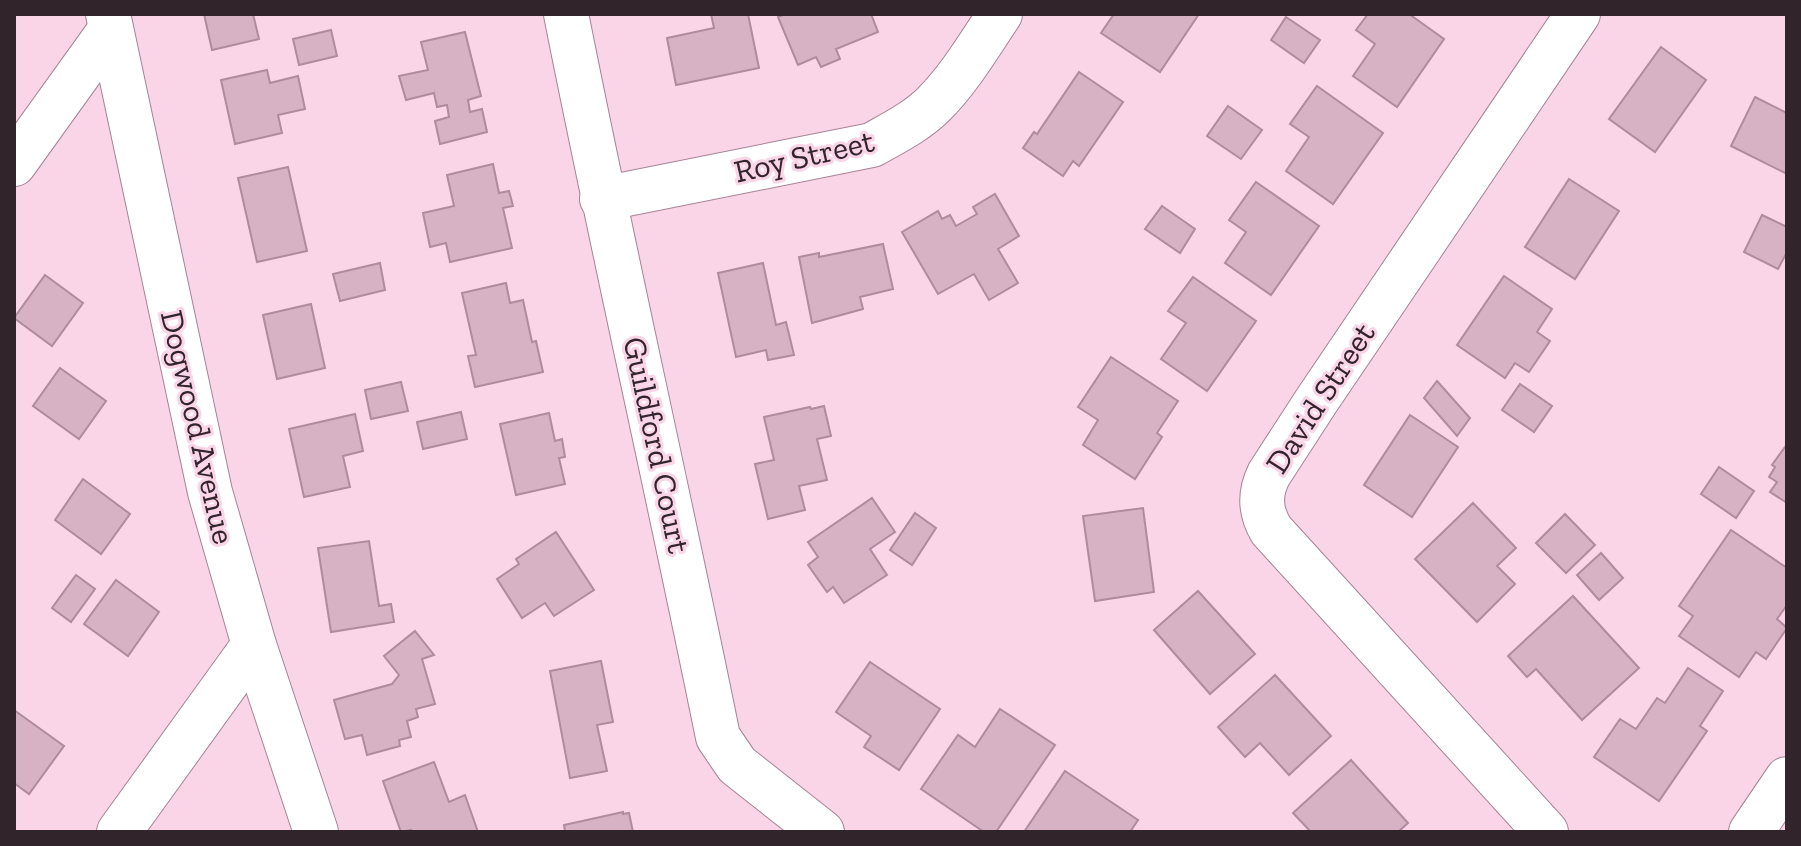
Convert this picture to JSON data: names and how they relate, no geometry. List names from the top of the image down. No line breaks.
{"streets":{"street":["Roy Street","David Street","Dogwood Avenue","Guildford Court"]},"crossings":[["Roy Street","Guildford Court"]]}
